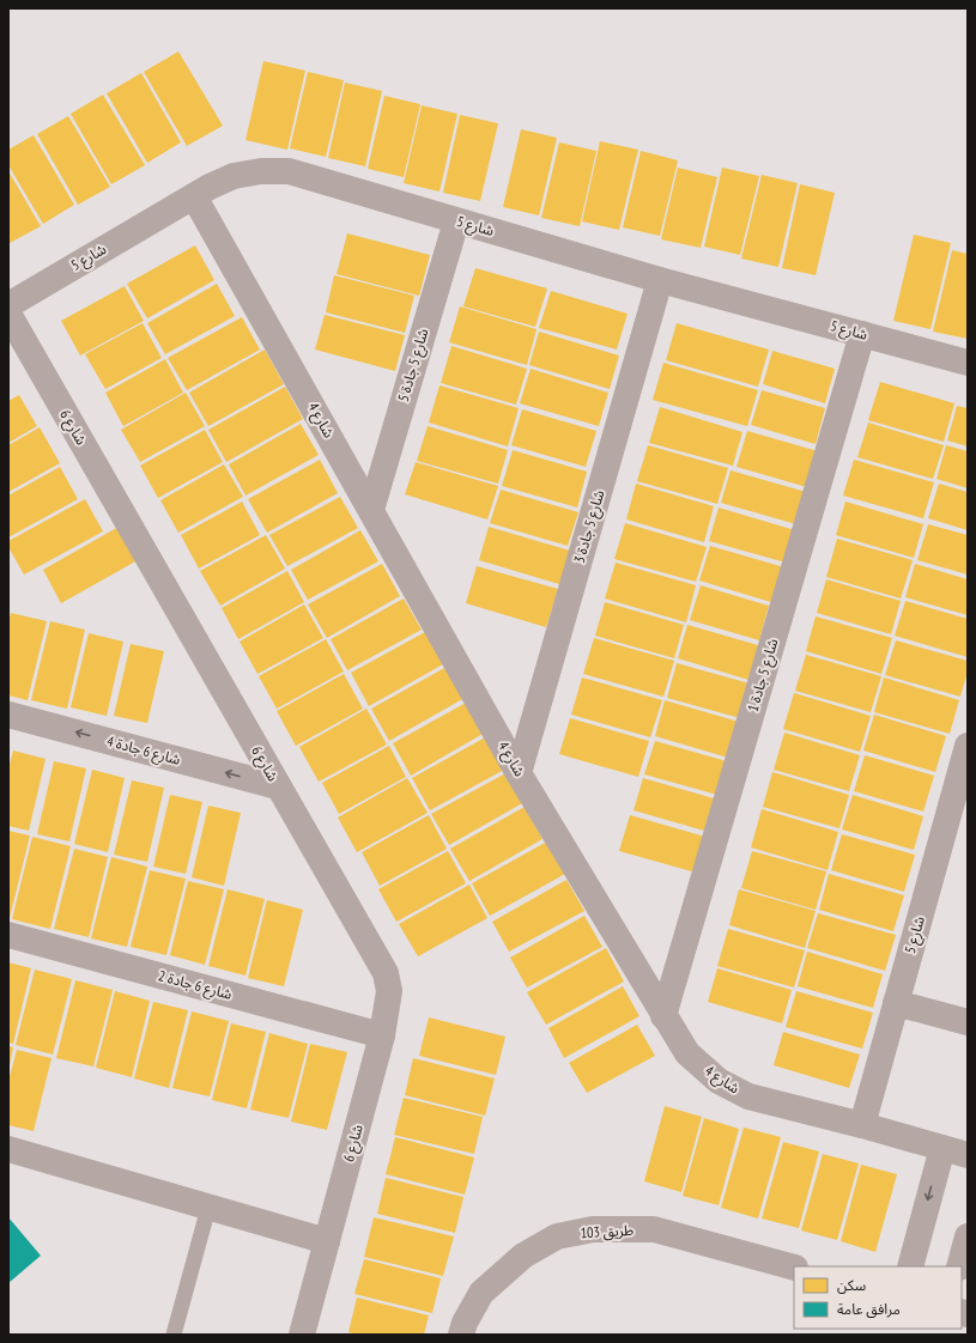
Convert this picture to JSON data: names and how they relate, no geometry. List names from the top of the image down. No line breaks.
{"streets":{"street":["شارع 5","شارع 5 جادة 5","شارع 4","شارع 6","شارع 5 جادة 3","شارع 5 جادة 1","شارع 6 جادة 4","شارع 6 جادة 2","طريق 103"]},"crossings":[["شارع 5","شارع 5 جادة 5"],["شارع 5","شارع 4"],["شارع 5","شارع 5 جادة 3"],["شارع 5","شارع 5 جادة 1"],["شارع 5 جادة 5","شارع 4"],["شارع 4","شارع 5 جادة 3"],["شارع 4","شارع 5 جادة 1"],["شارع 6","شارع 6 جادة 4"],["شارع 6","شارع 6 جادة 2"]],"one_way":["شارع 6 جادة 4"],"legend":["سكن","مرافق عامة"]}
